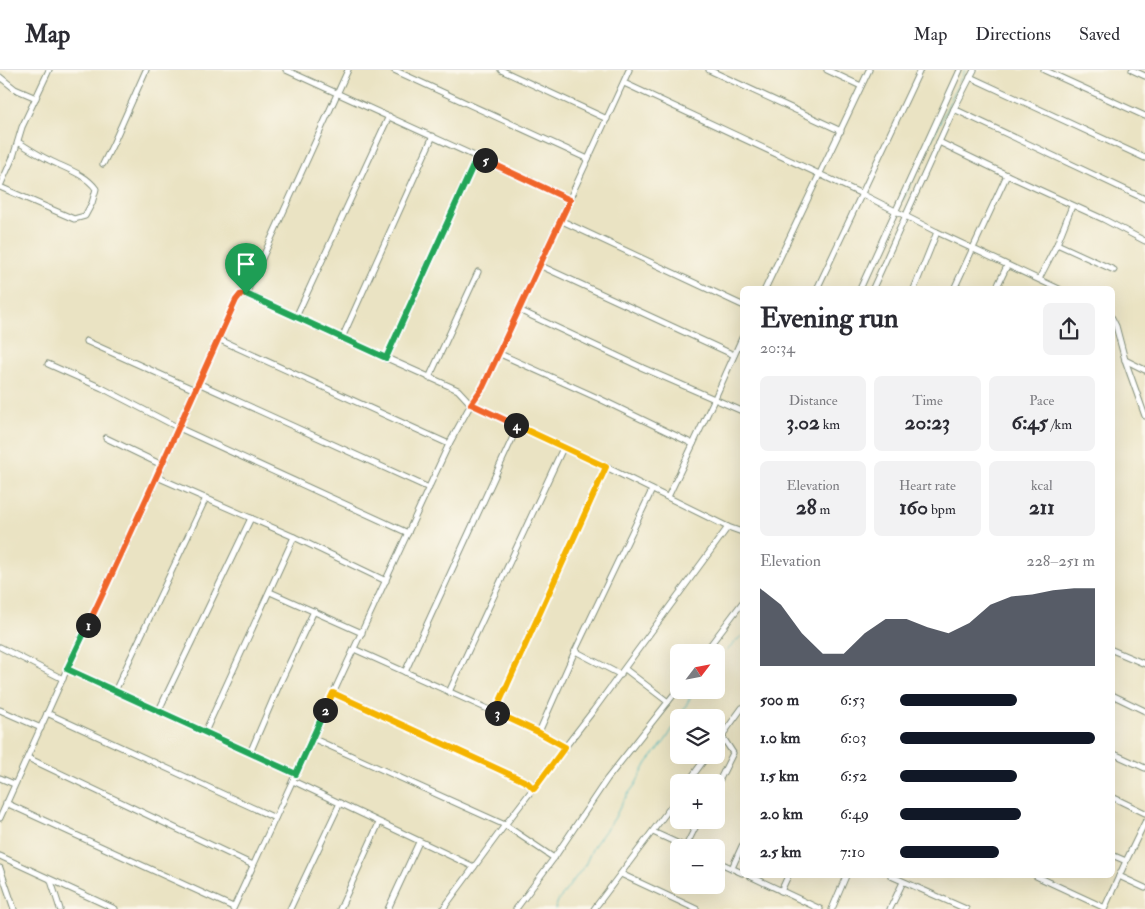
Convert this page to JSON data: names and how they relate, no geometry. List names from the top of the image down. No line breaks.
{"north":"top right","page":{"header":"Map","nav":["Map","Directions","Saved"],"pins":["5","4","1","2","3"],"heading":["Evening run","20:34"],"stats":[["Distance","3.02 km"],["Time","20:23"],["Pace","6:45 /km"],["Elevation","28 m"],["Heart rate","160 bpm"],["kcal","211"]],"chart":["Elevation","228–251 m"],"map_buttons":["+","−"],"list":[{"name":"500 m","note":"6:53"},{"name":"1.0 km","note":"6:03"},{"name":"1.5 km","note":"6:52"},{"name":"2.0 km","note":"6:49"},{"name":"2.5 km","note":"7:10"}]}}
